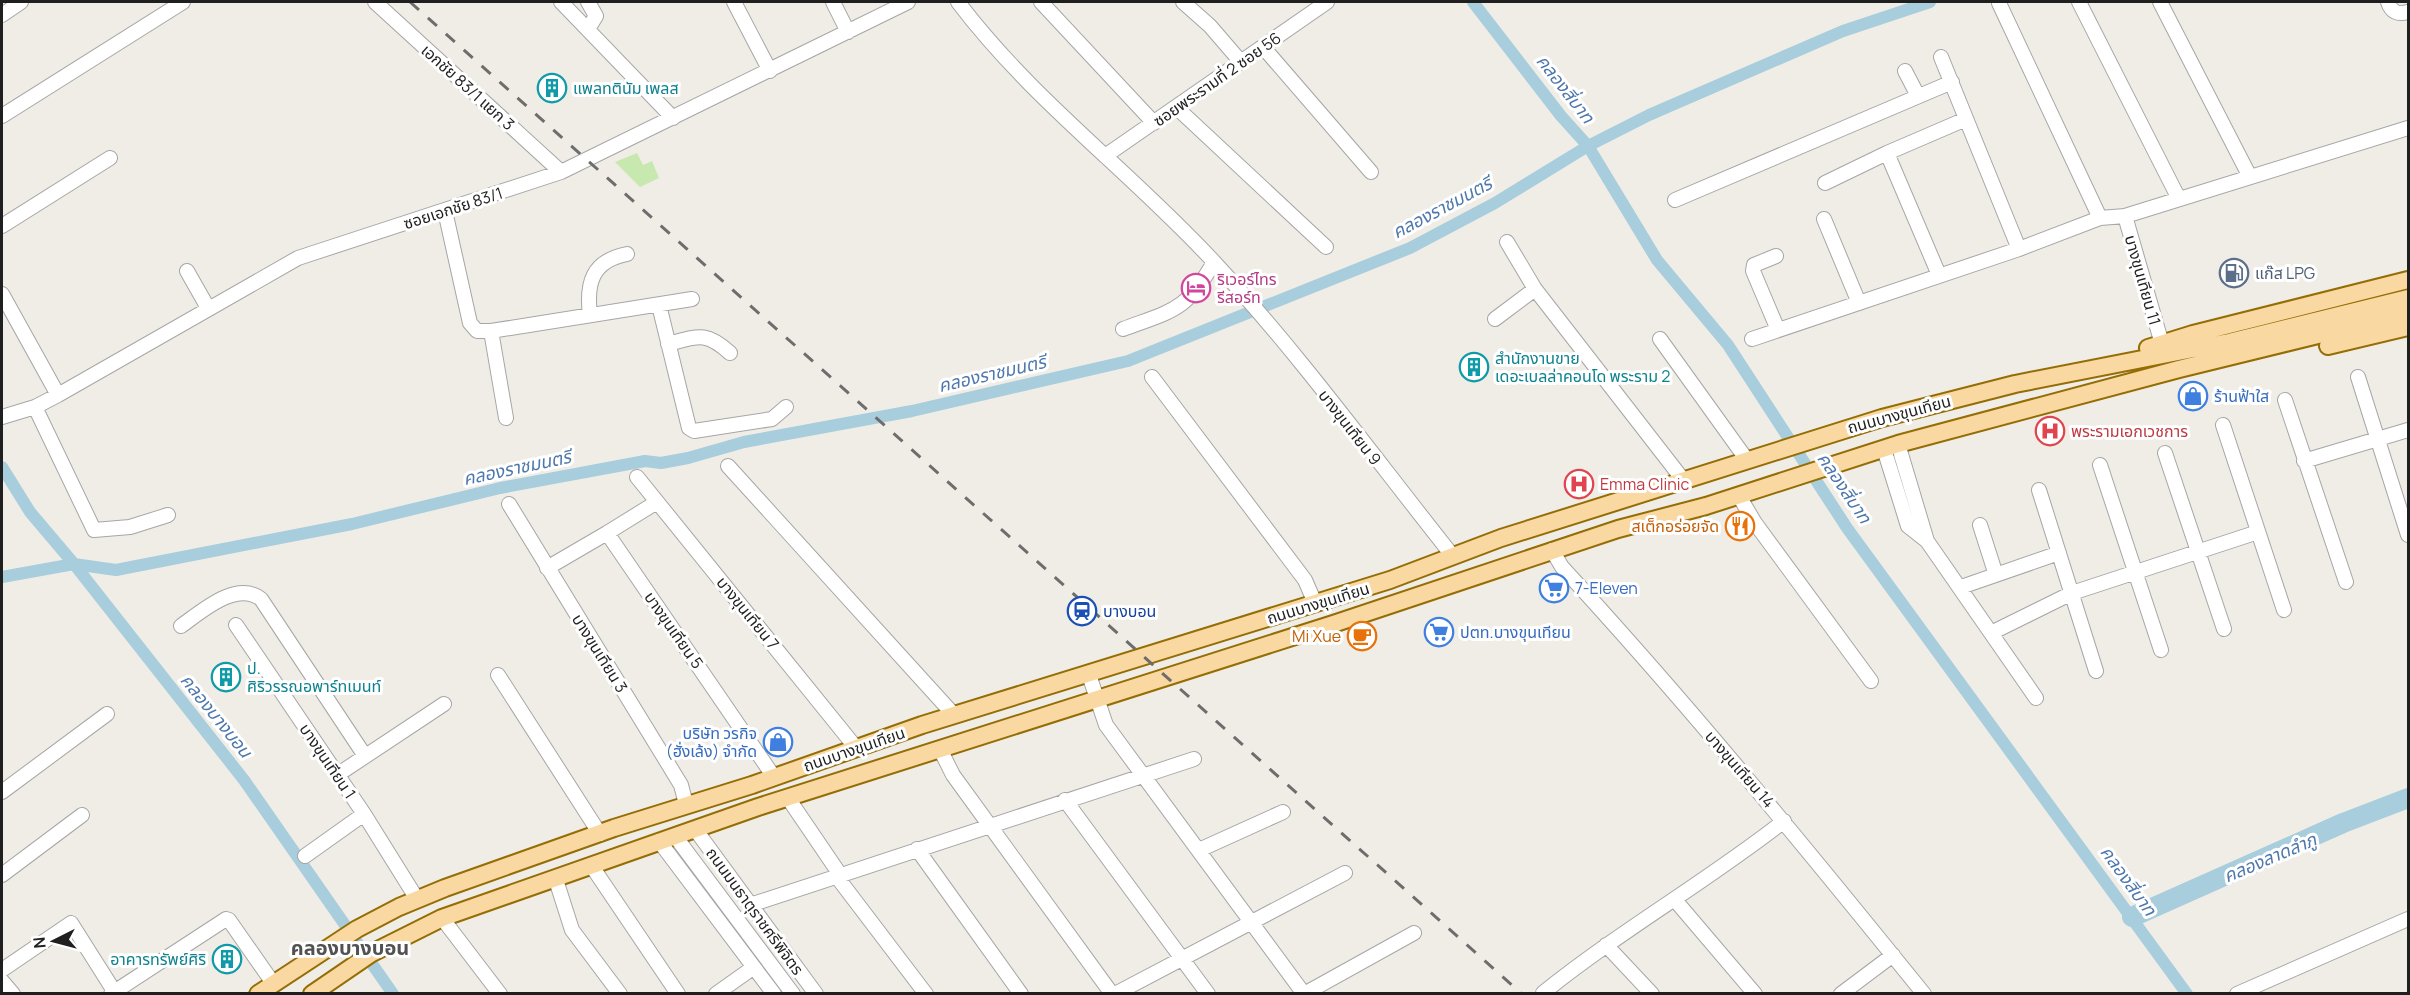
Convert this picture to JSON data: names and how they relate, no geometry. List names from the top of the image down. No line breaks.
{"streets":{"main road":["ถนนบางขุนเทียน"],"street":["ซอยพระรามที่ 2 ซอย 56","เอกชัย 83/1 แยก 3","ซอยเอกชัย 83/1","บางขุนเทียน 11","บางขุนเทียน 9","บางขุนเทียน 7","บางขุนเทียน 5","บางขุนเทียน 3","บางขุนเทียน 1","บางขุนเทียน 14","ถนนมนธาตุราชศรีพิจิตร"]},"crossings":[["ซอยพระรามที่ 2 ซอย 56","บางขุนเทียน 9"],["เอกชัย 83/1 แยก 3","ซอยเอกชัย 83/1"],["ถนนบางขุนเทียน","บางขุนเทียน 9"],["ถนนบางขุนเทียน","บางขุนเทียน 7"],["ถนนบางขุนเทียน","บางขุนเทียน 5"],["ถนนบางขุนเทียน","บางขุนเทียน 3"],["ถนนบางขุนเทียน","บางขุนเทียน 1"],["ถนนบางขุนเทียน","บางขุนเทียน 14"],["ถนนบางขุนเทียน","ถนนมนธาตุราชศรีพิจิตร"]],"districts":["คลองบางบอน"],"water":["คลองสี่บาท","คลองราชมนตรี","คลองบางบอน","คลองลาดลำภู"],"places":{"building":["แพลทตินัม เพลส","สำนักงานขาย เดอะเบลล่าคอนโด พระราม 2","ป. ศิริวรรณอพาร์ทเมนท์","อาคารทรัพย์ศิริ"],"fuel station":["แก๊ส LPG"],"hotel":["ริเวอร์ไทร รีสอร์ท"],"shop":["ร้านฟ้าใส","บริษัท วรกิจ (ฮั่งเล้ง) จำกัด"],"hospital":["พระรามเอกเวชการ","Emma Clinic"],"restaurant":["สเต็กอร่อยจัด"],"supermarket":["7-Eleven","ปตท.บางขุนเทียน"],"station":["บางบอน"],"cafe":["Mi Xue"]},"north":"left"}
